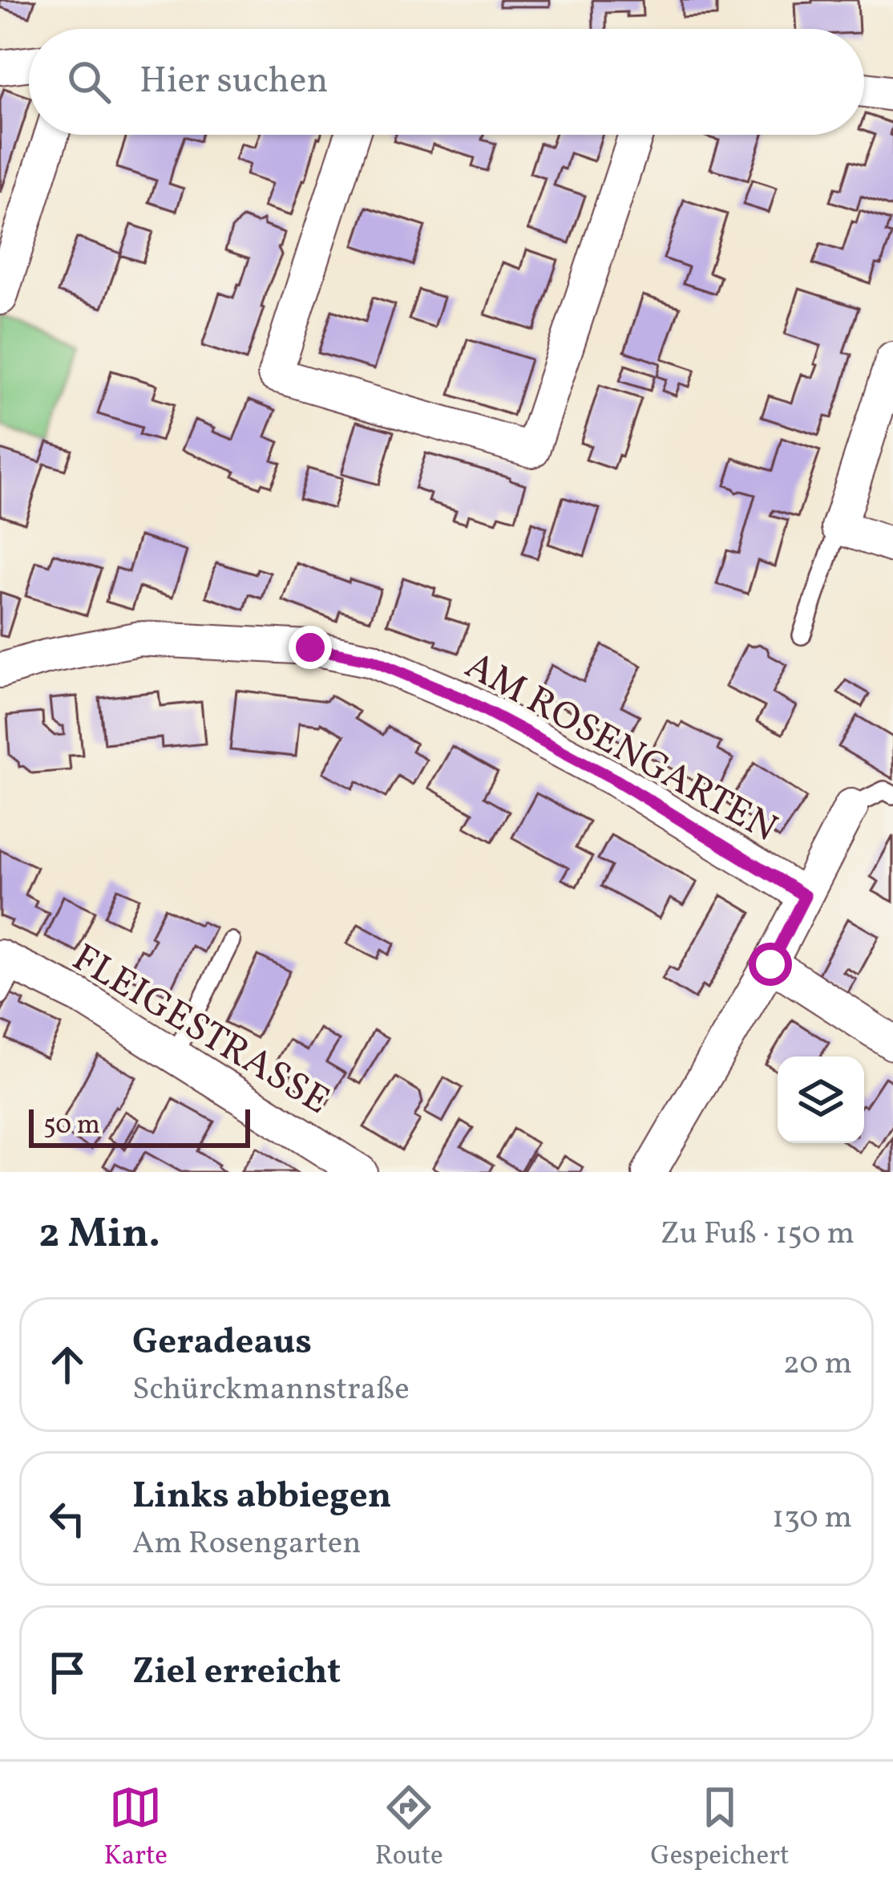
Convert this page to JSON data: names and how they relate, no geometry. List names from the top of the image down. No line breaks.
{"streets":{"street":["AM ROSENGARTEN","FLEIGESTRASSE"]},"scale_bar":"50 m","page":{"search":"Hier suchen","scale":"50 m","heading":["2 Min.","Zu Fuß · 150 m"],"list":[["Geradeaus","Schürckmannstraße","20 m"],["Links abbiegen","Am Rosengarten","130 m"],"Ziel erreicht"],"nav":["Karte","Route","Gespeichert"]}}
